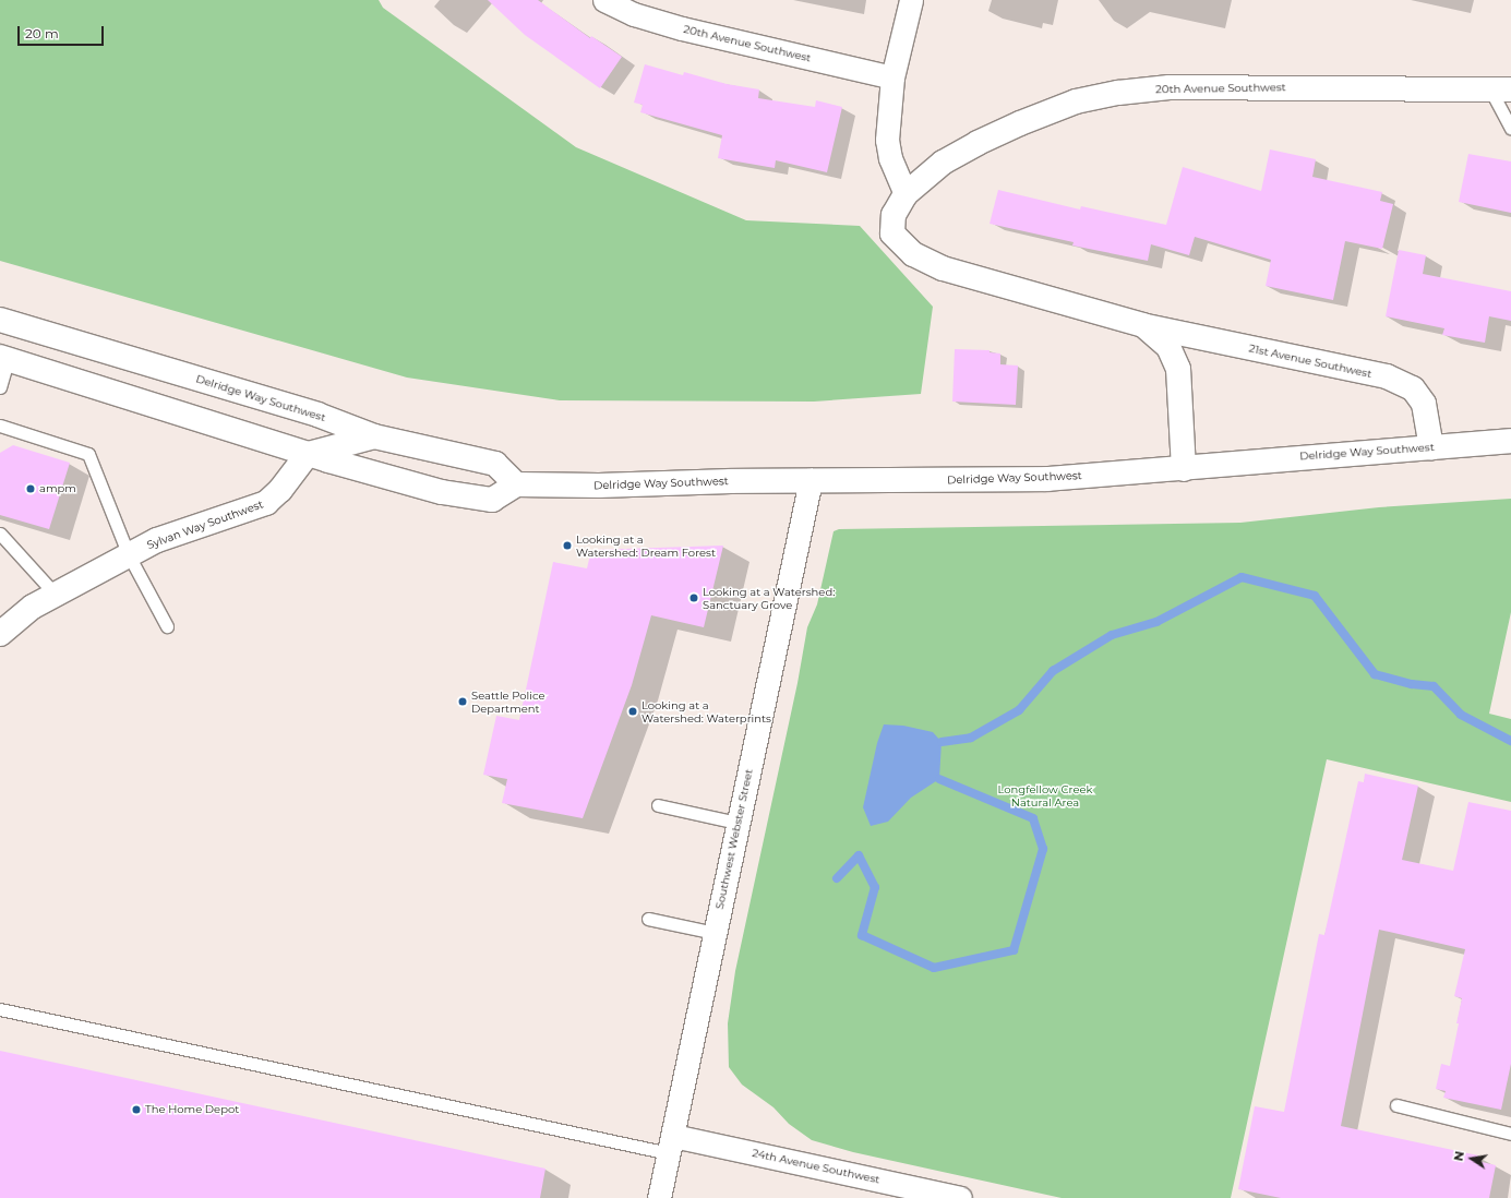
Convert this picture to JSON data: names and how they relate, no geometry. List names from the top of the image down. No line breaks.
{"streets":{"main road":["20th Avenue Southwest","21st Avenue Southwest","Delridge Way Southwest","Sylvan Way Southwest"],"street":["Southwest Webster Street","24th Avenue Southwest"]},"crossings":[["20th Avenue Southwest","21st Avenue Southwest"],["21st Avenue Southwest","Delridge Way Southwest"],["Delridge Way Southwest","Southwest Webster Street"],["Southwest Webster Street","24th Avenue Southwest"]],"parks":["Longfellow Creek Natural Area"],"places":["ampm","Looking at a Watershed: Dream Forest","Looking at a Watershed: Sanctuary Grove","Seattle Police Department","Looking at a Watershed: Waterprints","The Home Depot"],"scale_bar":"20 m","north":"left"}
